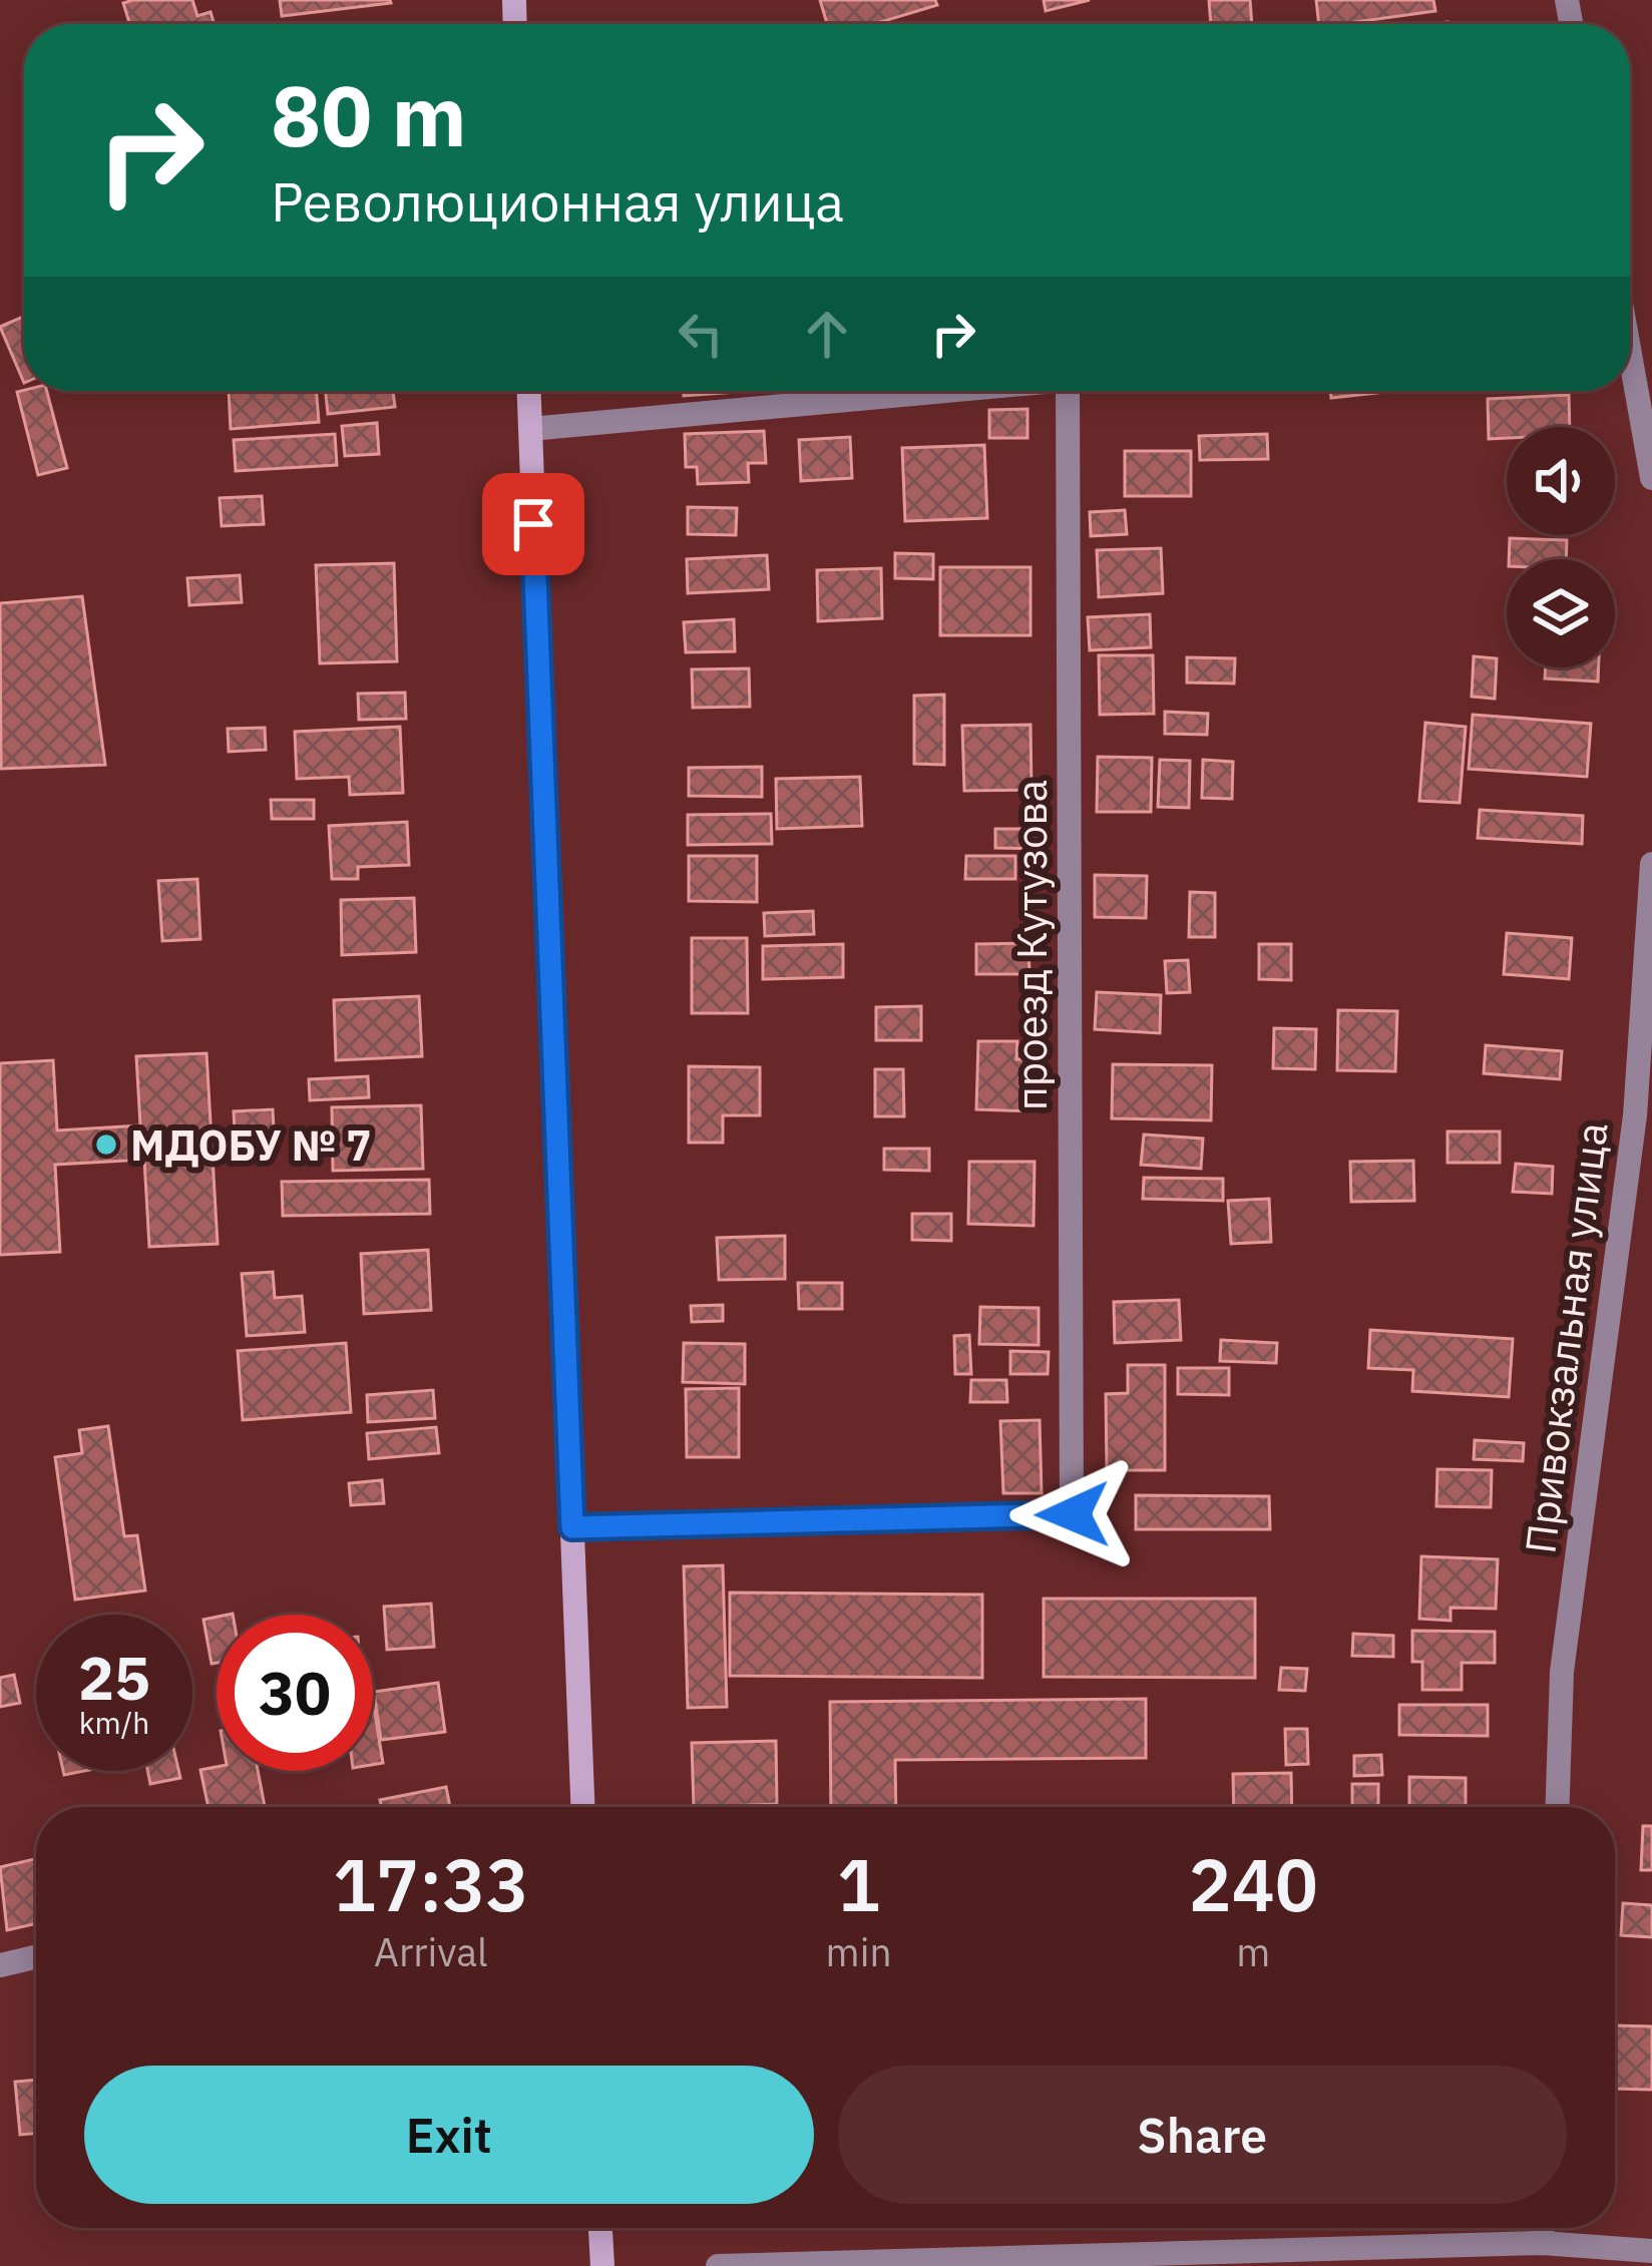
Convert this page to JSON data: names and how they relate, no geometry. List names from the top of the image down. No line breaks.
{"streets":{"street":["проезд Кутузова","Привокзальная улица"]},"places":["МДОБУ № 7"],"page":{"turn":["80 m","Революционная улица"],"speed":"25 km/h","limit":"30","eta":["17:33","Arrival","1","min","240","m"],"buttons":["Exit","Share"]}}
